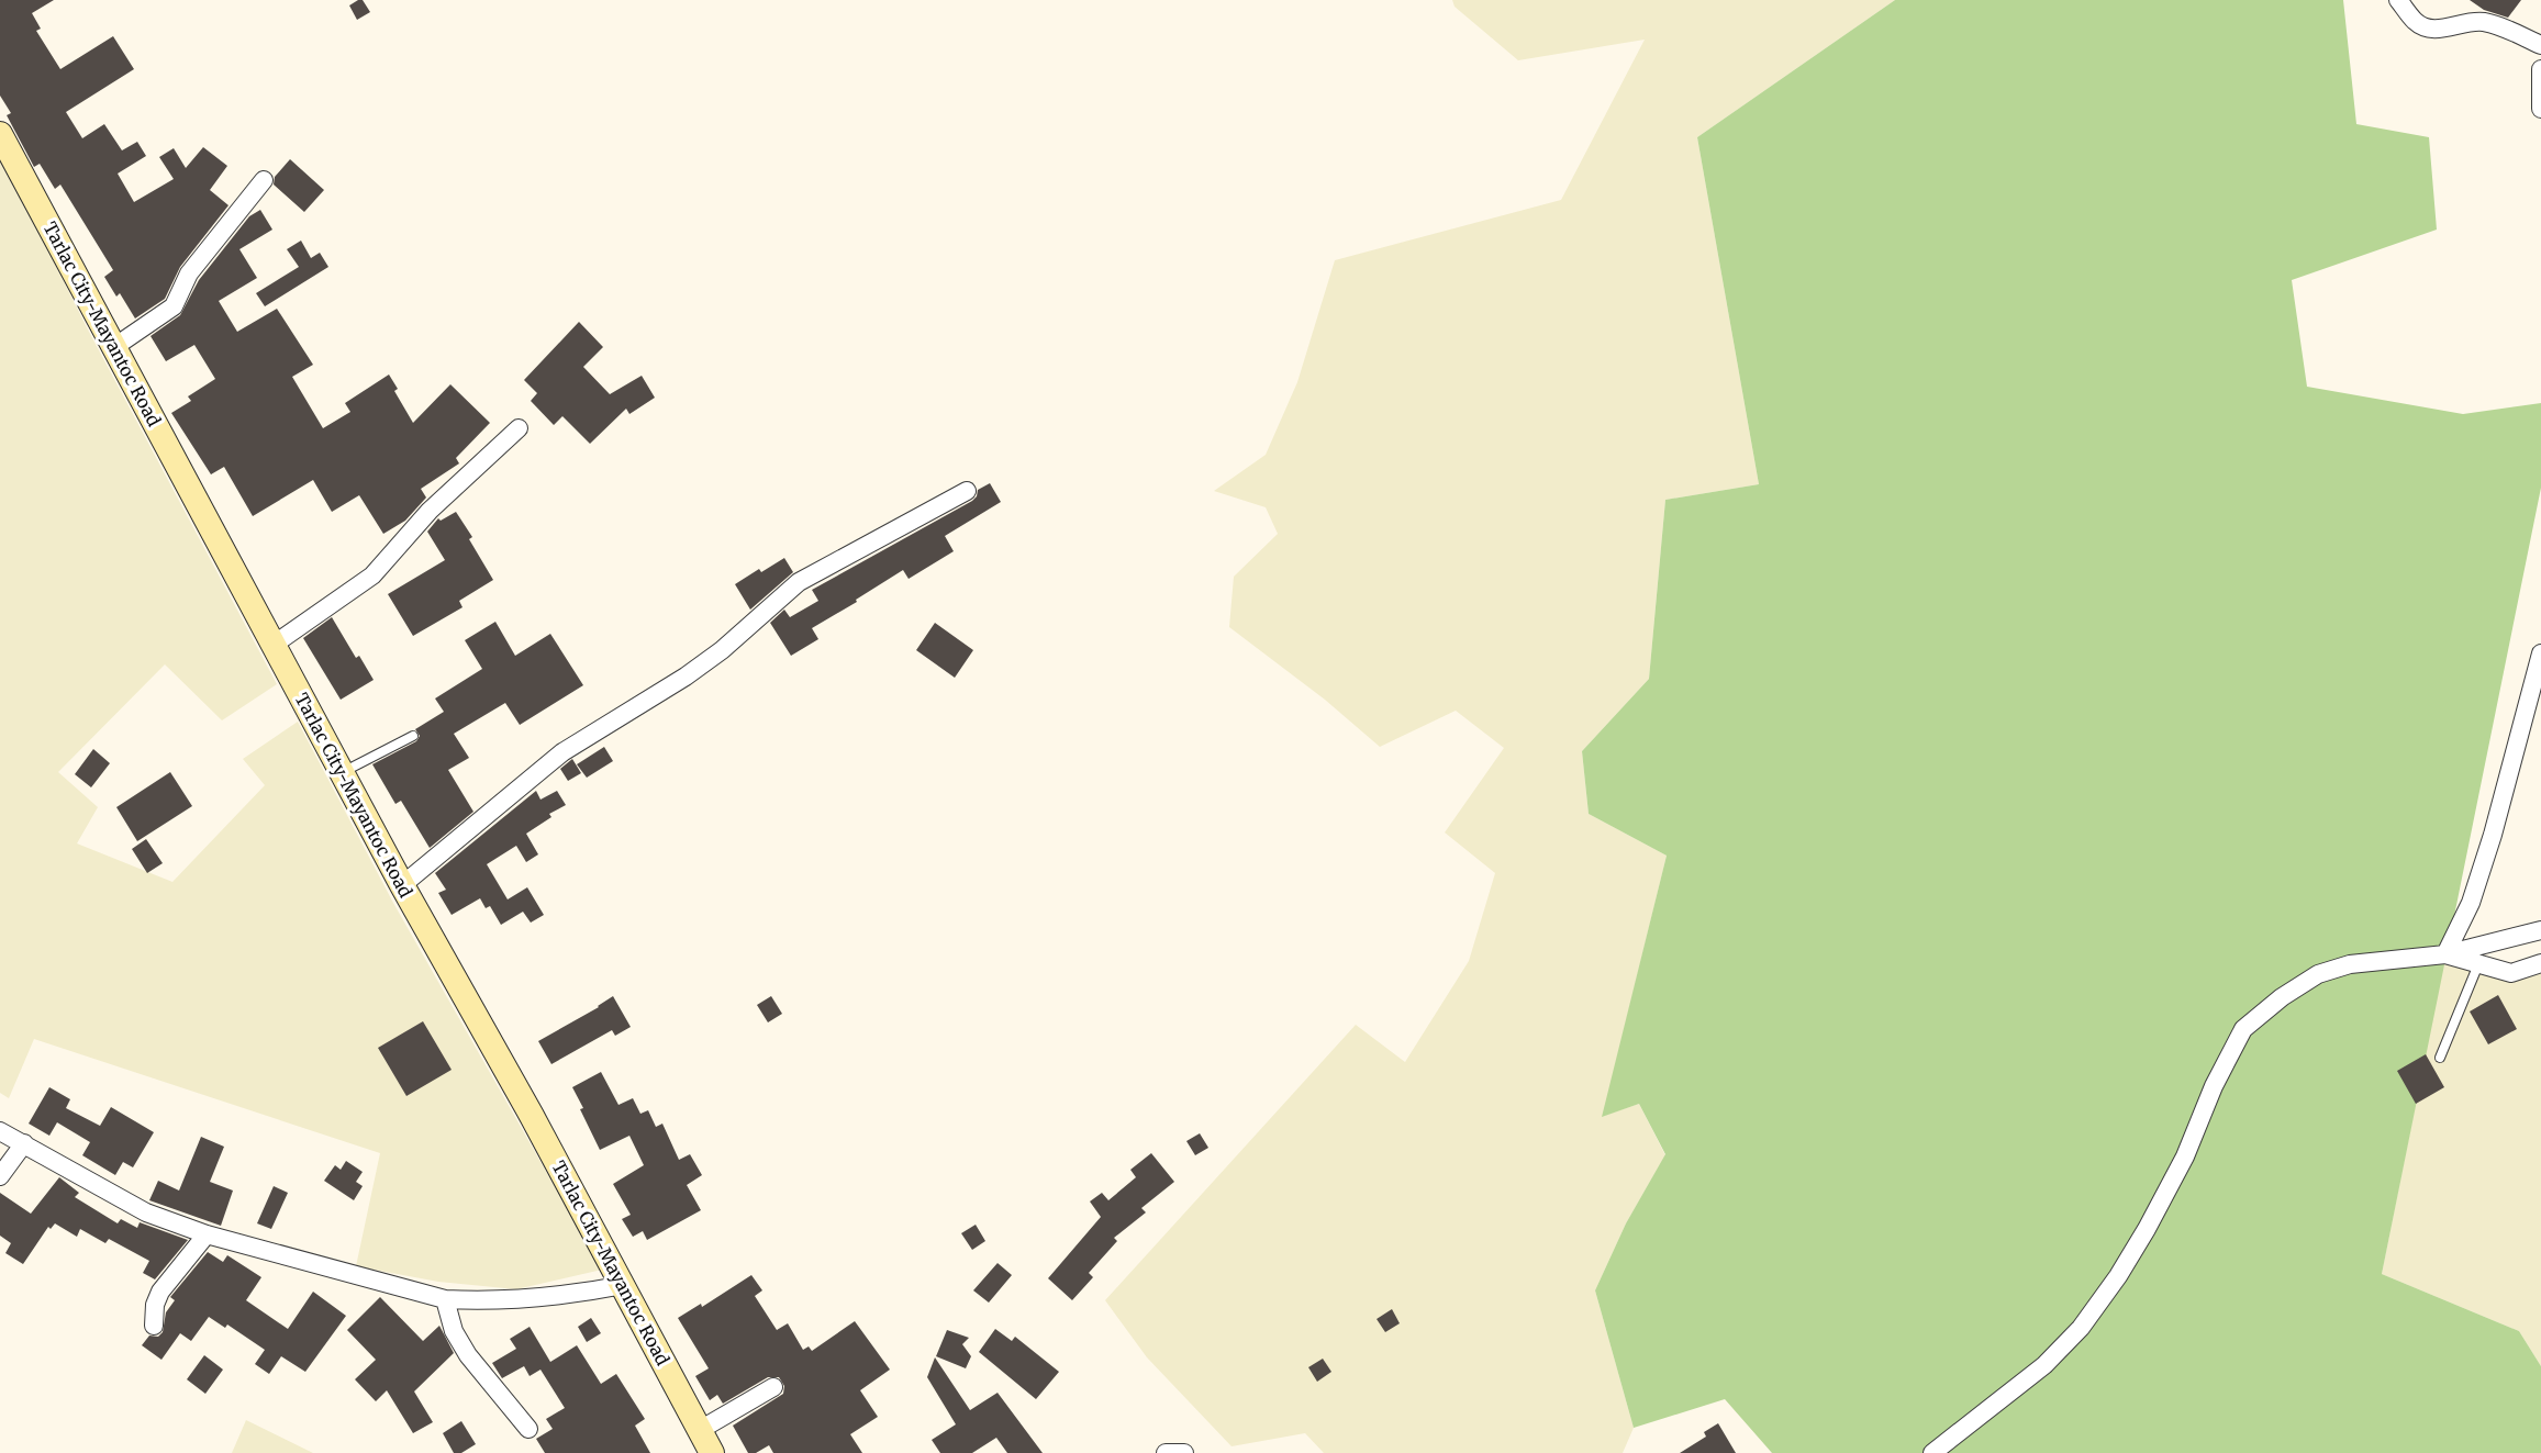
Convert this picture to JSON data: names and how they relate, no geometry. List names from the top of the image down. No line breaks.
{"streets":{"main road":["Tarlac City-Mayantoc Road"]}}
